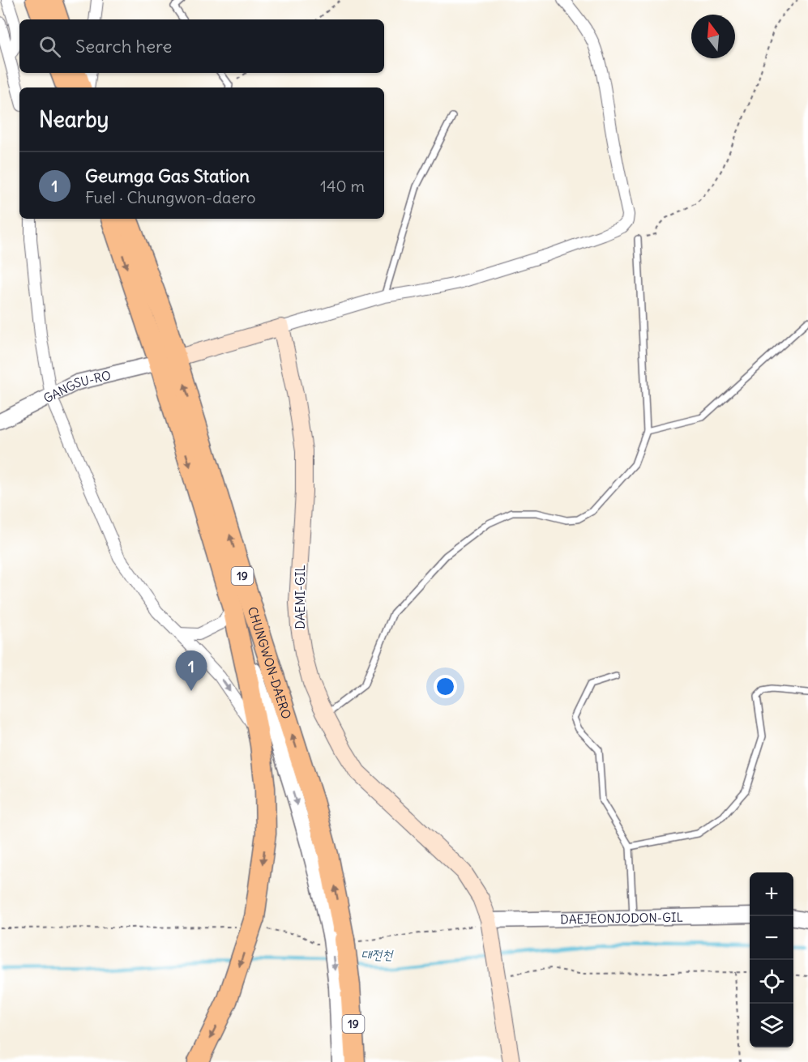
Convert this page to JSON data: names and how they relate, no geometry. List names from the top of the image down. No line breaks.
{"streets":{"highway":["19","CHUNGWON-DAERO"],"main road":["DAEMI-GIL"],"street":["GANGSU-RO","DAEJEONJODON-GIL"]},"crossings":[["GANGSU-RO","CHUNGWON-DAERO"],["DAEMI-GIL","DAEJEONJODON-GIL"]],"water":["대전천"],"north":"top","page":{"search":"Search here","heading":"Nearby","list":[{"mark":"1","name":"Geumga Gas Station","note":"Fuel · Chungwon-daero","value":"140 m"}],"pins":"1","map_buttons":["+","−"]}}
